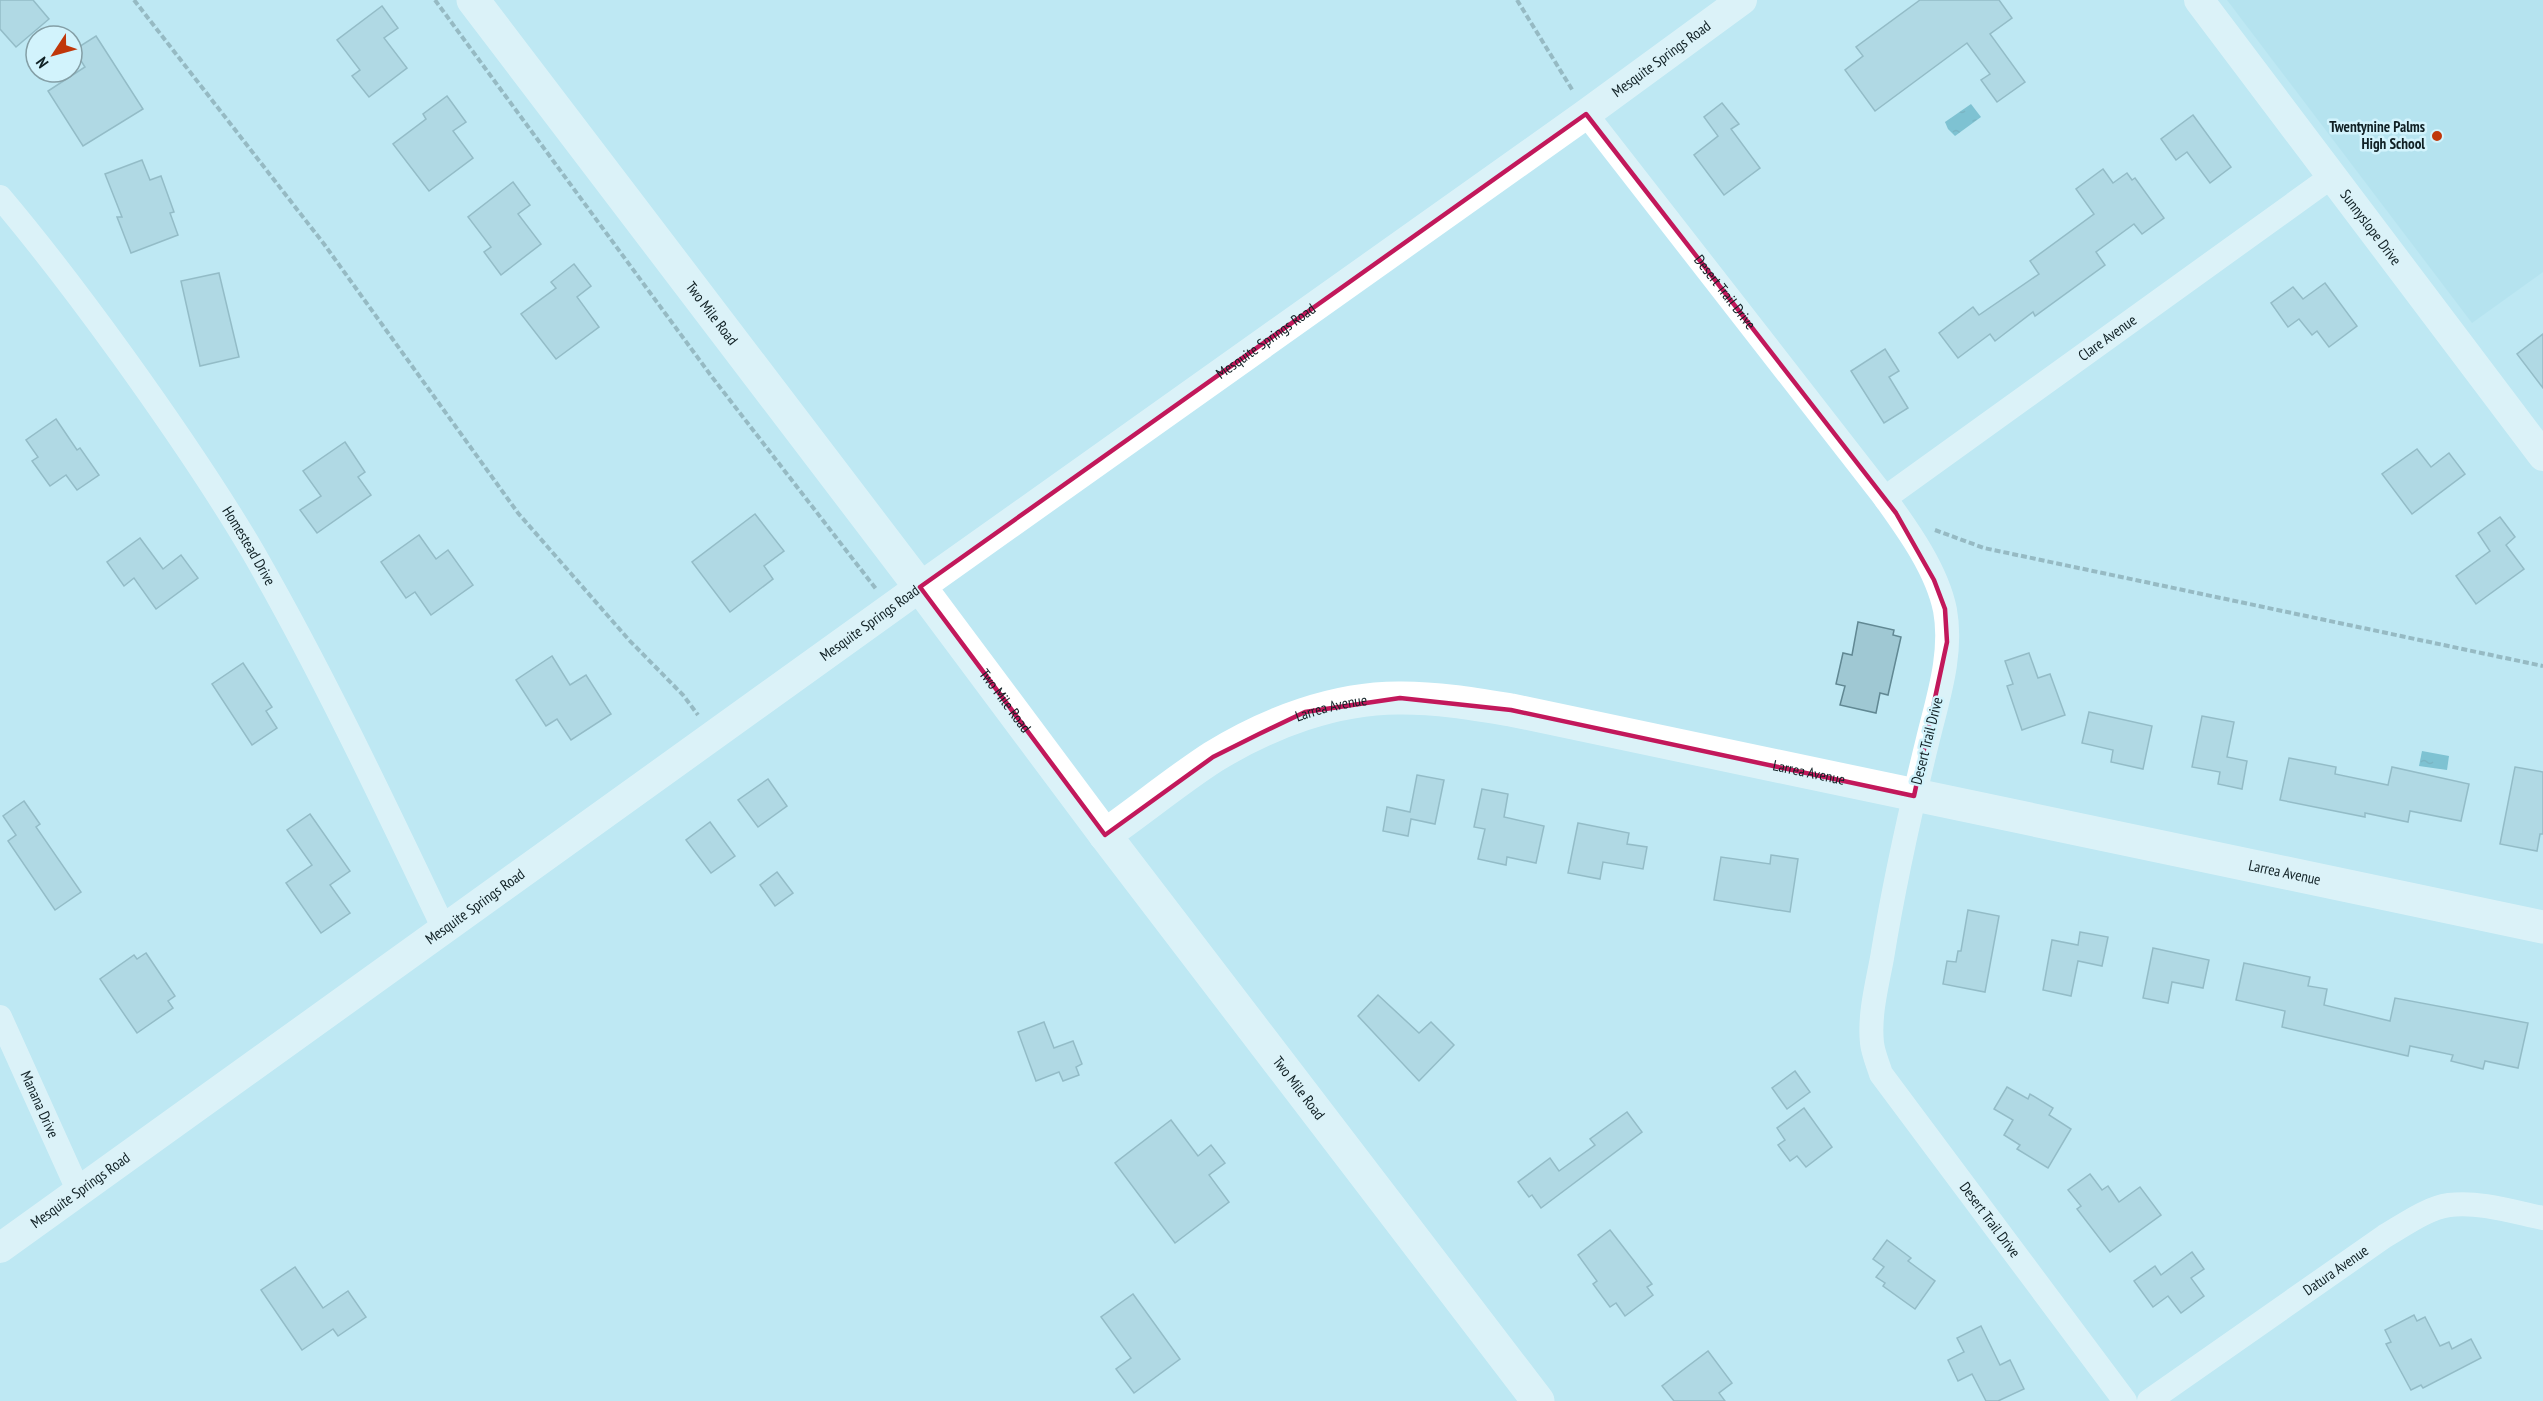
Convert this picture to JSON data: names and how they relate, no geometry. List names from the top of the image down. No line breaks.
{"streets":{"main road":["Two Mile Road","Larrea Avenue"],"street":["Mesquite Springs Road","Sunnyslope Drive","Desert Trail Drive","Clare Avenue","Homestead Drive","Manana Drive","Datura Avenue"]},"crossings":[["Mesquite Springs Road","Desert Trail Drive"],["Mesquite Springs Road","Two Mile Road"],["Mesquite Springs Road","Homestead Drive"],["Mesquite Springs Road","Manana Drive"],["Sunnyslope Drive","Clare Avenue"],["Desert Trail Drive","Clare Avenue"],["Desert Trail Drive","Larrea Avenue"],["Two Mile Road","Larrea Avenue"]],"places":["Twentynine Palms High School"],"north":"bottom left"}
